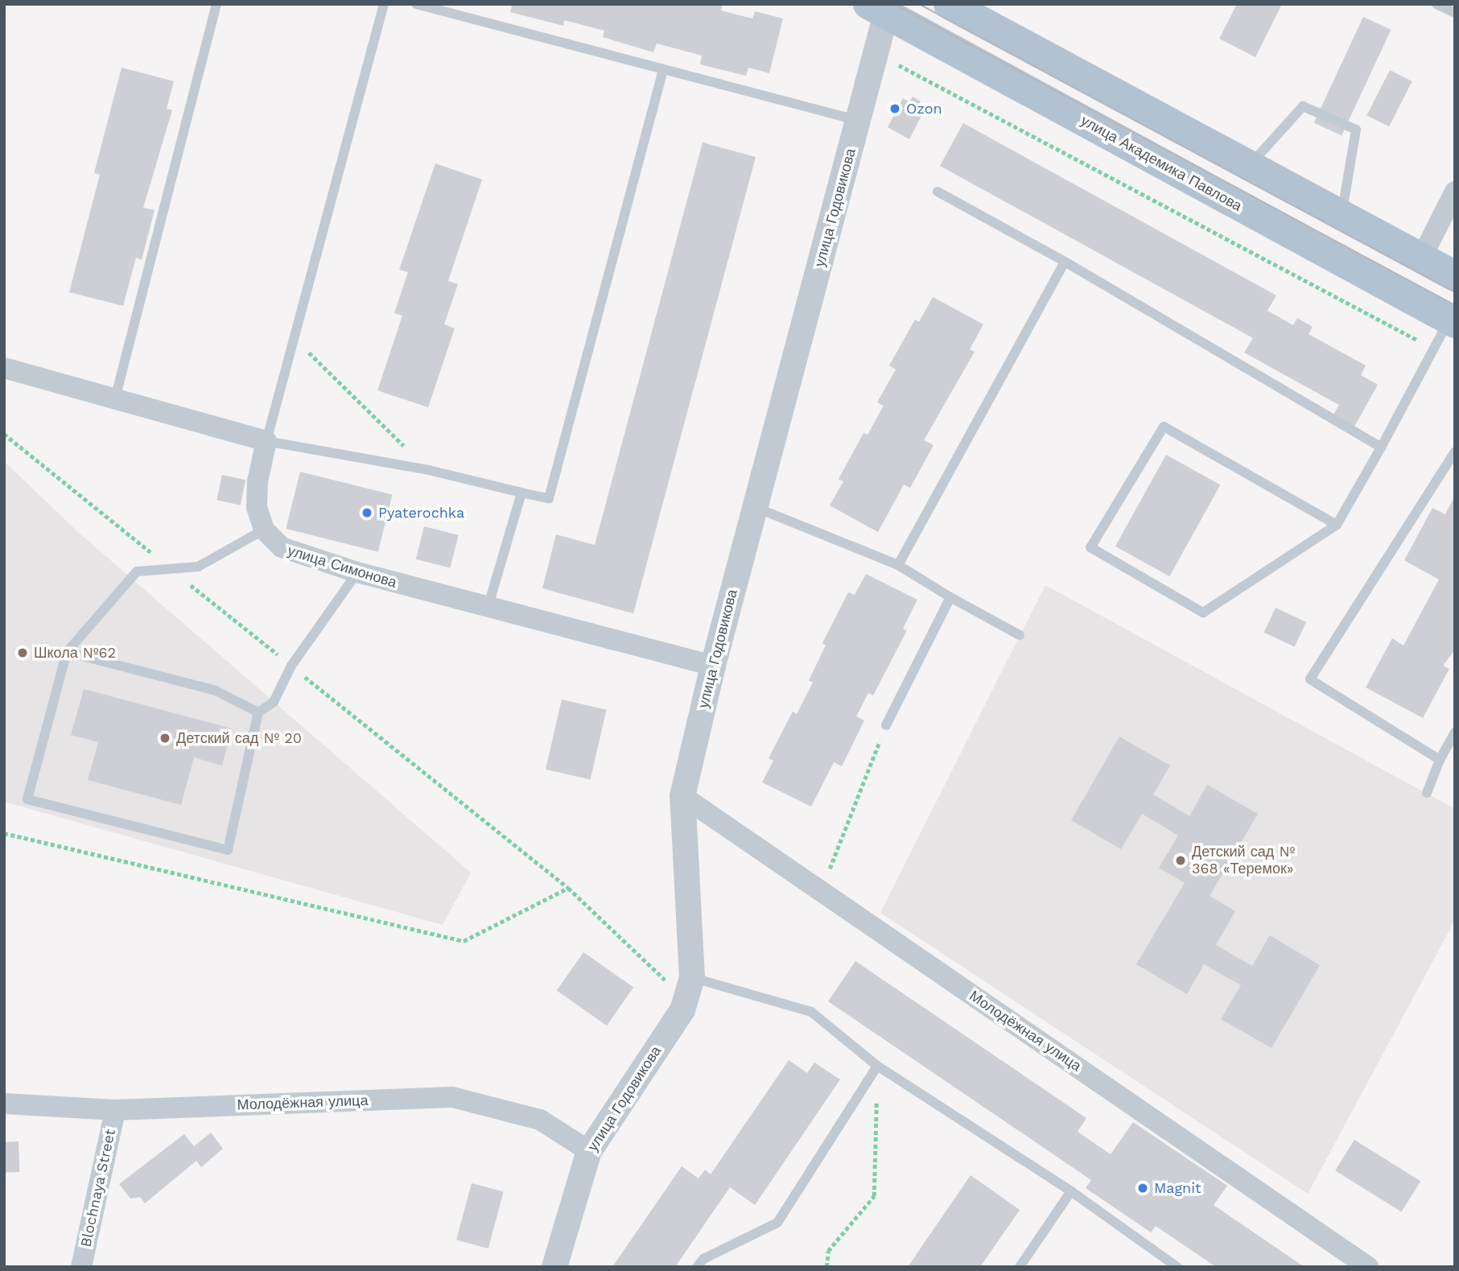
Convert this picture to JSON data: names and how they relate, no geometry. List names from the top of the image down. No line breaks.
{"streets":{"main road":["улица Академика Павлова"],"street":["улица Годовикова","улица Симонова","Молодёжная улица","Blochnaya Street"]},"crossings":[["улица Академика Павлова","улица Годовикова"],["улица Годовикова","улица Симонова"],["улица Годовикова","Молодёжная улица"],["Молодёжная улица","Blochnaya Street"]],"places":["Ozon","Pyaterochka","Школа №62","Детский сад № 20","Детский сад № 368 «Теремок»","Magnit"]}
